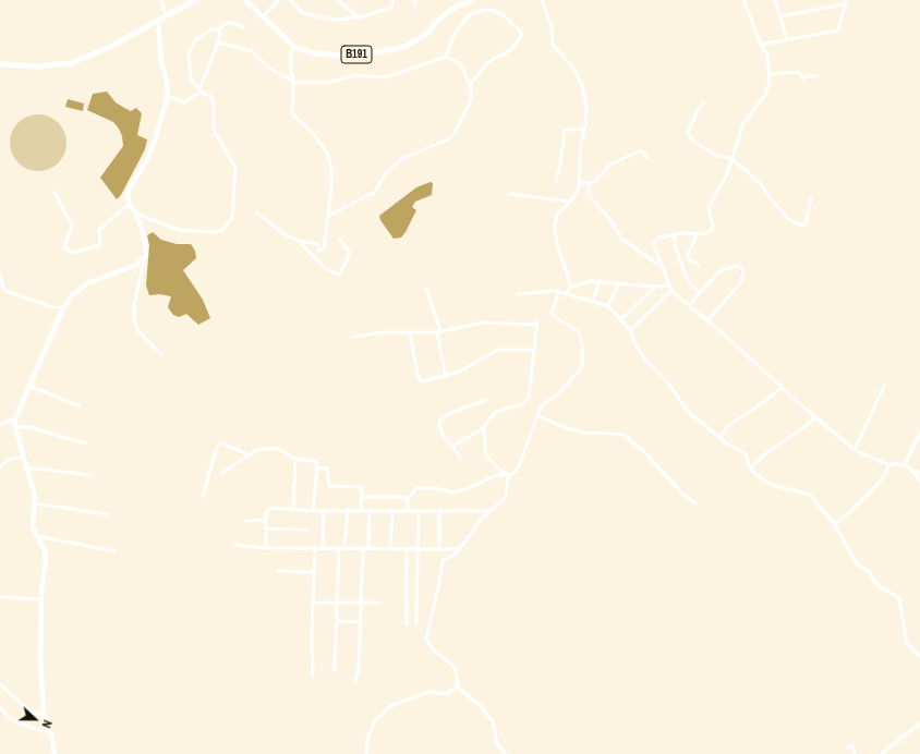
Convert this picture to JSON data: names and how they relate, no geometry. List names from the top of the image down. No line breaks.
{"streets":{"main road":["B191"]},"north":"right"}
